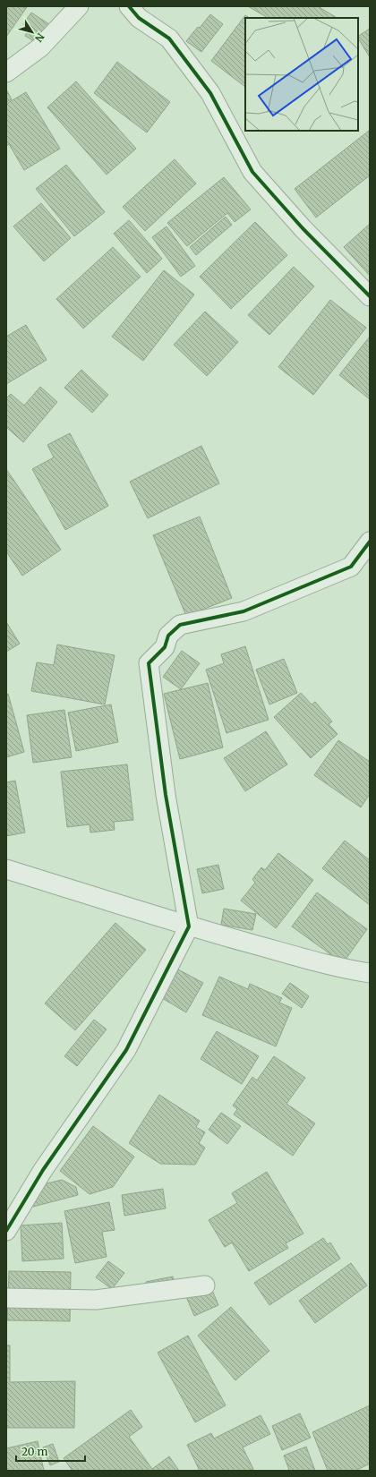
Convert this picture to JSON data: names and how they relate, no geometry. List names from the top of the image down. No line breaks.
{"scale_bar":"20 m","north":"bottom right"}
